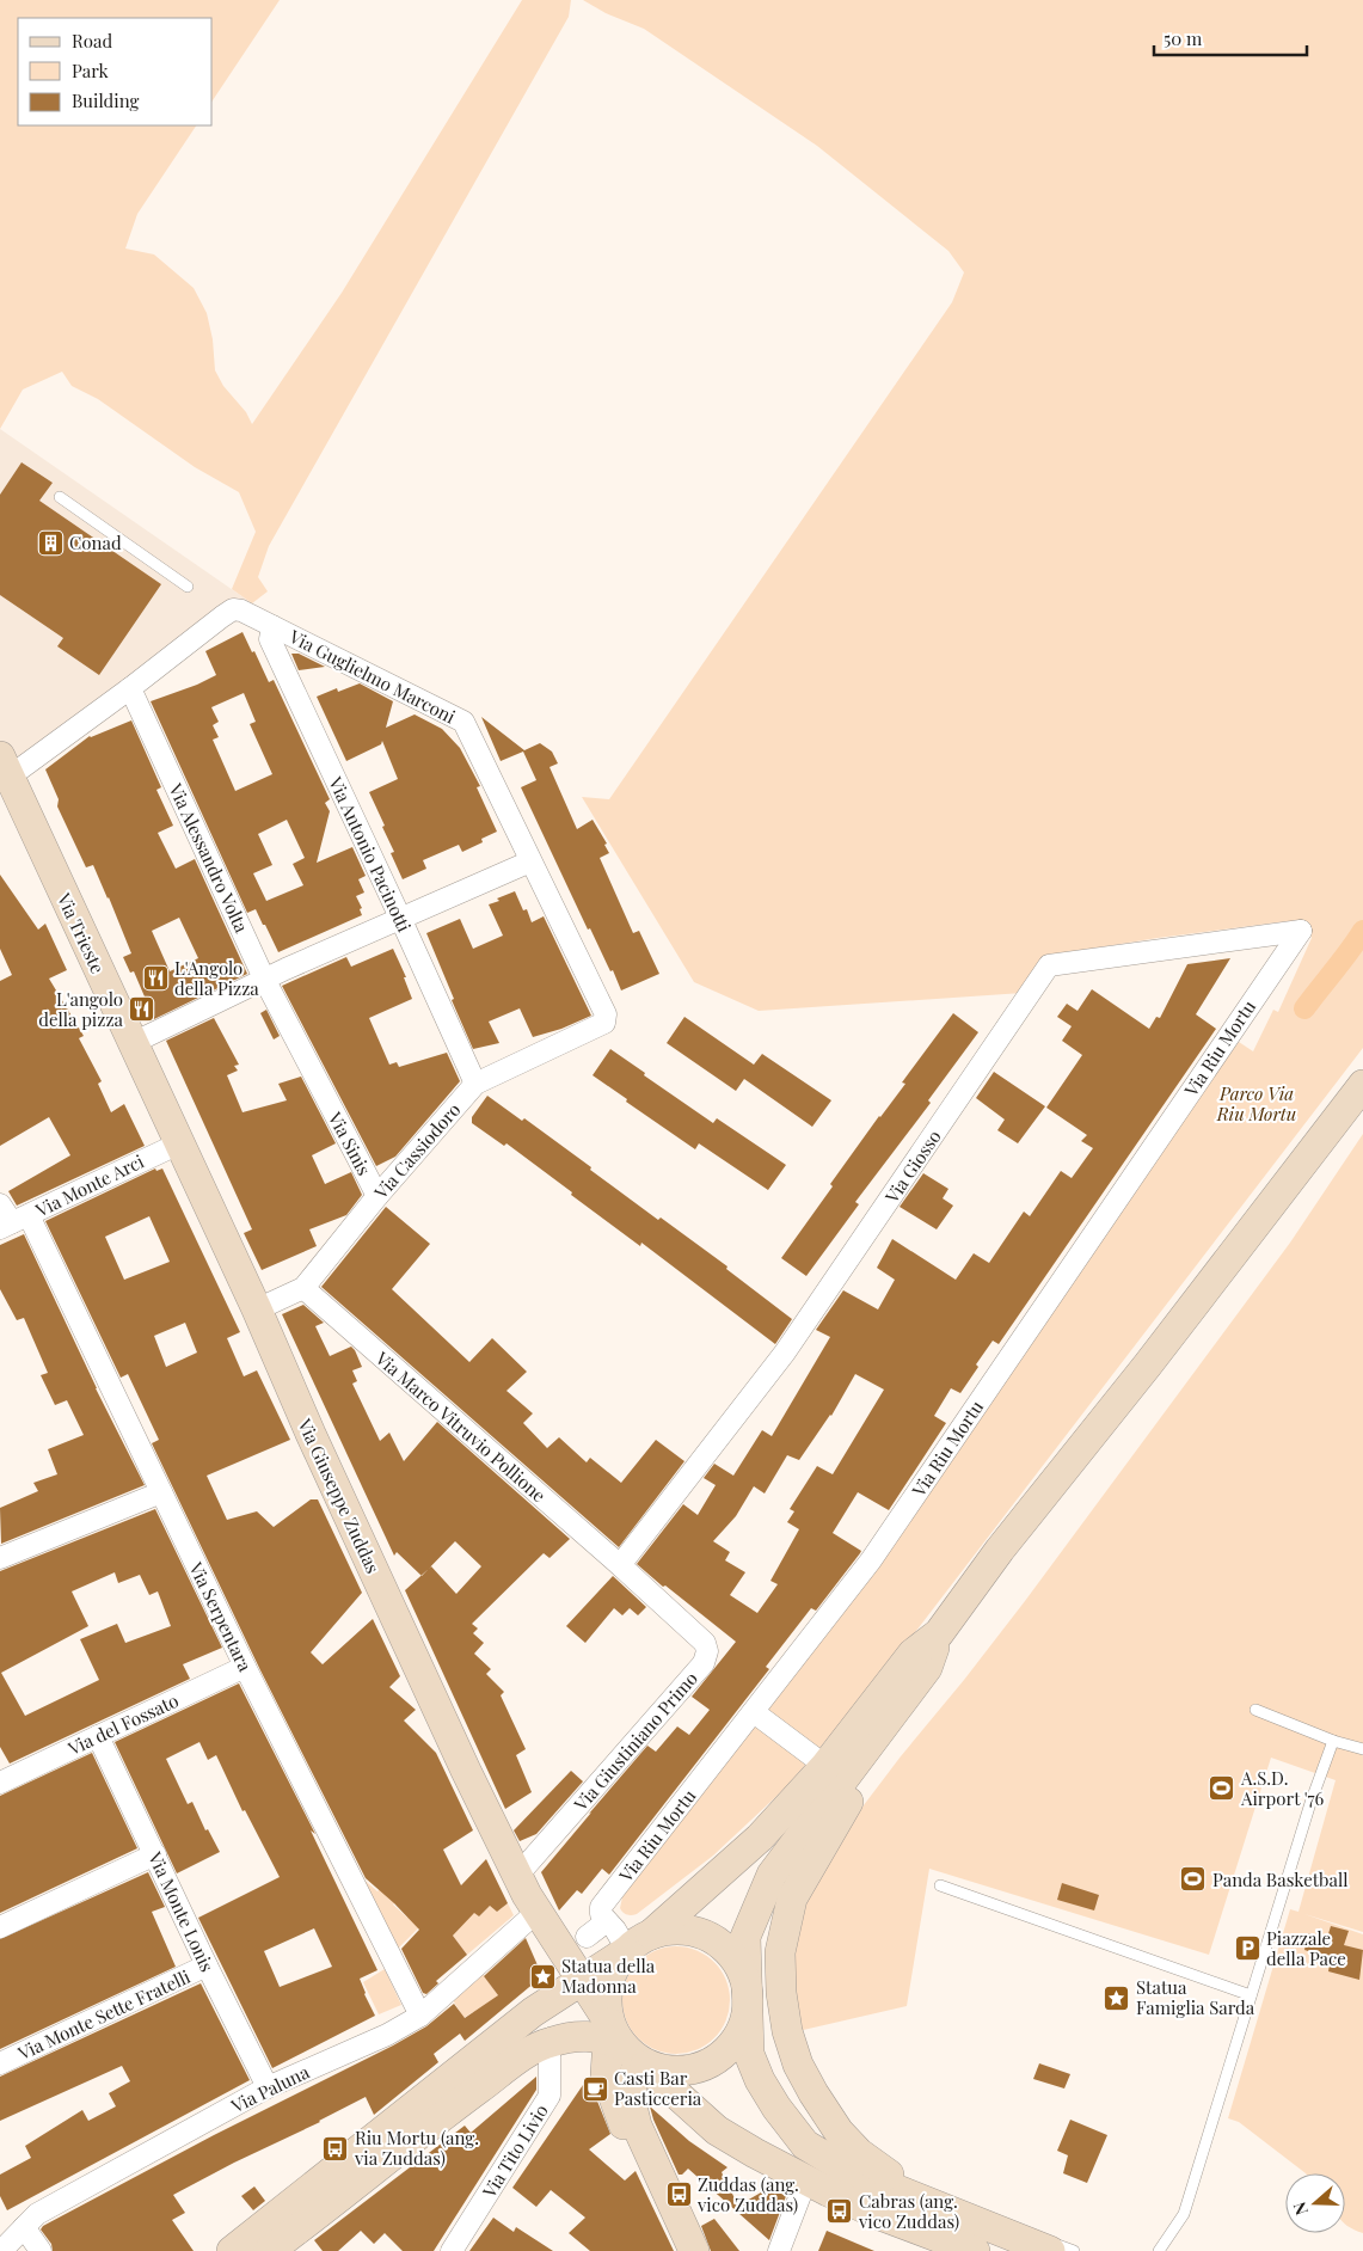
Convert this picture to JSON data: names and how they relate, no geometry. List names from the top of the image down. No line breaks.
{"streets":{"main road":["Via Trieste","Via Giuseppe Zuddas"],"street":["Via Guglielmo Marconi","Via Antonio Pacinotti","Via Alessandro Volta","Via Riu Mortu","Via Sinis","Via Cassiodoro","Via Giosso","Via Monte Arci","Via Marco Vitruvio Pollione","Via Serpentara","Via del Fossato","Via Giustiniano Primo","Via Monte Lonis","Via Monte Sette Fratelli","Via Paluna","Via Tito Livio"]},"crossings":[["Via Guglielmo Marconi","Via Antonio Pacinotti"],["Via Guglielmo Marconi","Via Alessandro Volta"],["Via Guglielmo Marconi","Via Trieste"],["Via Guglielmo Marconi","Via Cassiodoro"],["Via Antonio Pacinotti","Via Cassiodoro"],["Via Alessandro Volta","Via Sinis"],["Via Trieste","Via Monte Arci"],["Via Trieste","Via Giuseppe Zuddas"],["Via Riu Mortu","Via Giosso"],["Via Sinis","Via Cassiodoro"],["Via Cassiodoro","Via Marco Vitruvio Pollione"],["Via Cassiodoro","Via Giuseppe Zuddas"],["Via Giosso","Via Marco Vitruvio Pollione"],["Via Giosso","Via Giustiniano Primo"],["Via Monte Arci","Via Giuseppe Zuddas"],["Via Monte Arci","Via Serpentara"],["Via Marco Vitruvio Pollione","Via Giustiniano Primo"],["Via Giuseppe Zuddas","Via Giustiniano Primo"],["Via Giuseppe Zuddas","Via Paluna"],["Via Serpentara","Via del Fossato"],["Via Serpentara","Via Paluna"],["Via del Fossato","Via Monte Lonis"],["Via Giustiniano Primo","Via Paluna"],["Via Monte Lonis","Via Monte Sette Fratelli"],["Via Monte Lonis","Via Paluna"]],"parks":["Parco Via Riu Mortu"],"places":{"building":["Conad"],"restaurant":["L'Angolo della Pizza","L'angolo della pizza"],"sports":["A.S.D. Airport '76","Panda Basketball"],"parking":["Piazzale della Pace"],"place":["Statua della Madonna","Statua Famiglia Sarda"],"cafe":["Casti Bar Pasticceria"],"bus stop":["Riu Mortu (ang. via Zuddas)","Zuddas (ang. vico Zuddas)","Cabras (ang. vico Zuddas)"]},"legend":["Road","Park","Building"],"scale_bar":"50 m","north":"left"}
